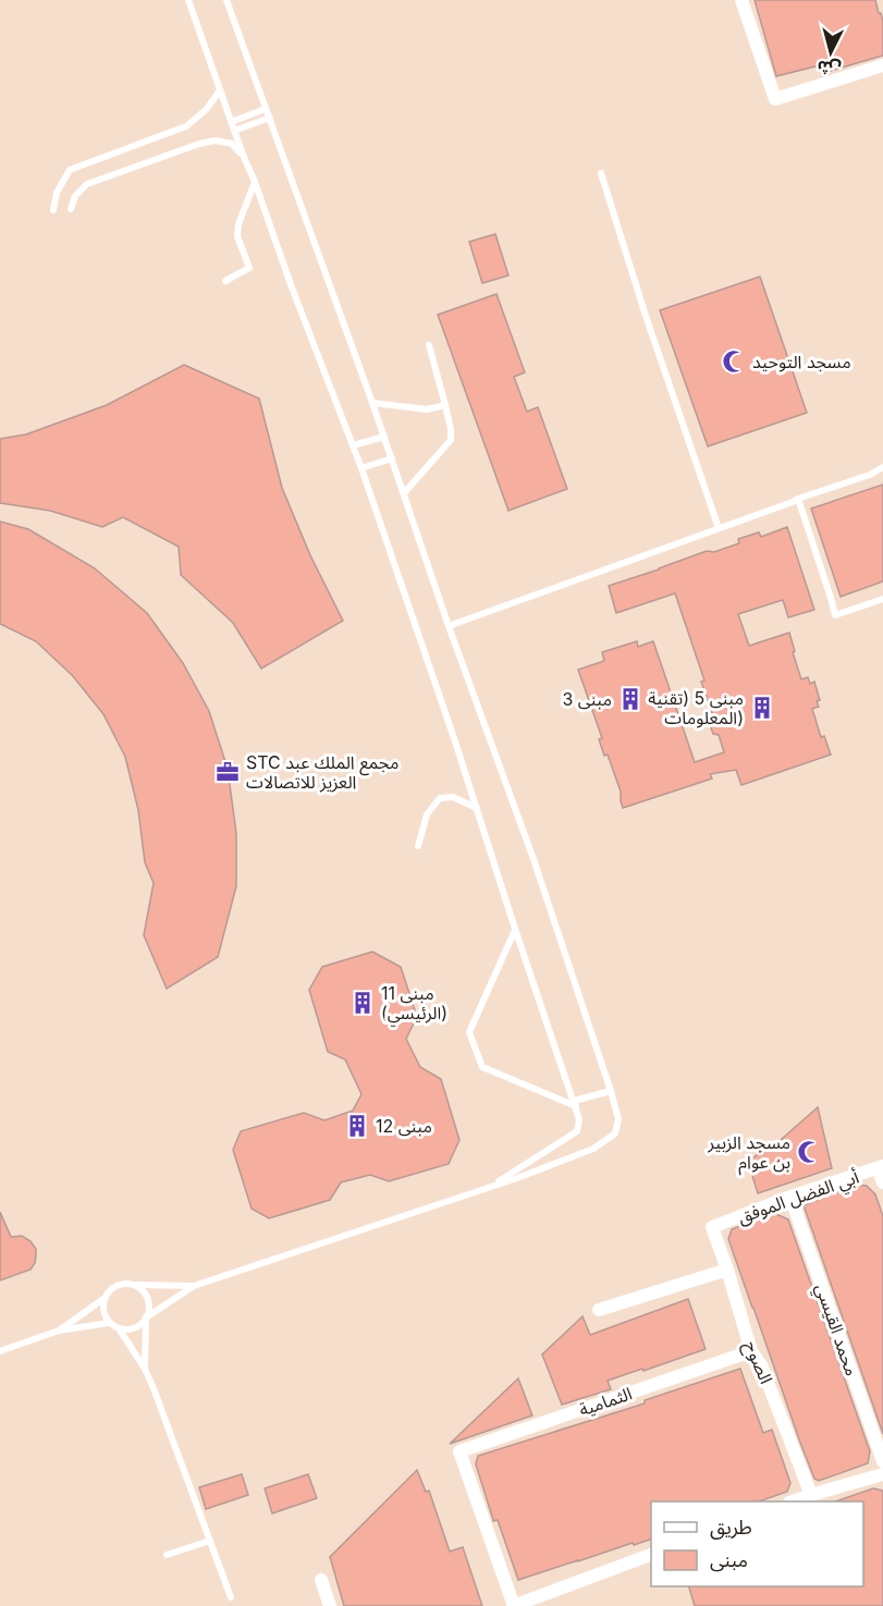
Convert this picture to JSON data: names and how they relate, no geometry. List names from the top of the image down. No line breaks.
{"streets":{"street":["أبي الفضل الموفق","محمد القيسي","الصوح","الثمامية"]},"crossings":[["أبي الفضل الموفق","محمد القيسي"],["أبي الفضل الموفق","الصوح"],["الصوح","الثمامية"]],"places":{"mosque":["مسجد التوحيد","مسجد الزبير بن عوام"],"building":["مبنى 3","مبنى 5 (تقنية المعلومات)","مبنى 11 (الرئيسي)","مبنى 12"],"office":["STC مجمع الملك عبد العزيز للاتصالات"]},"legend":["طريق","مبنى"],"north":"bottom"}
